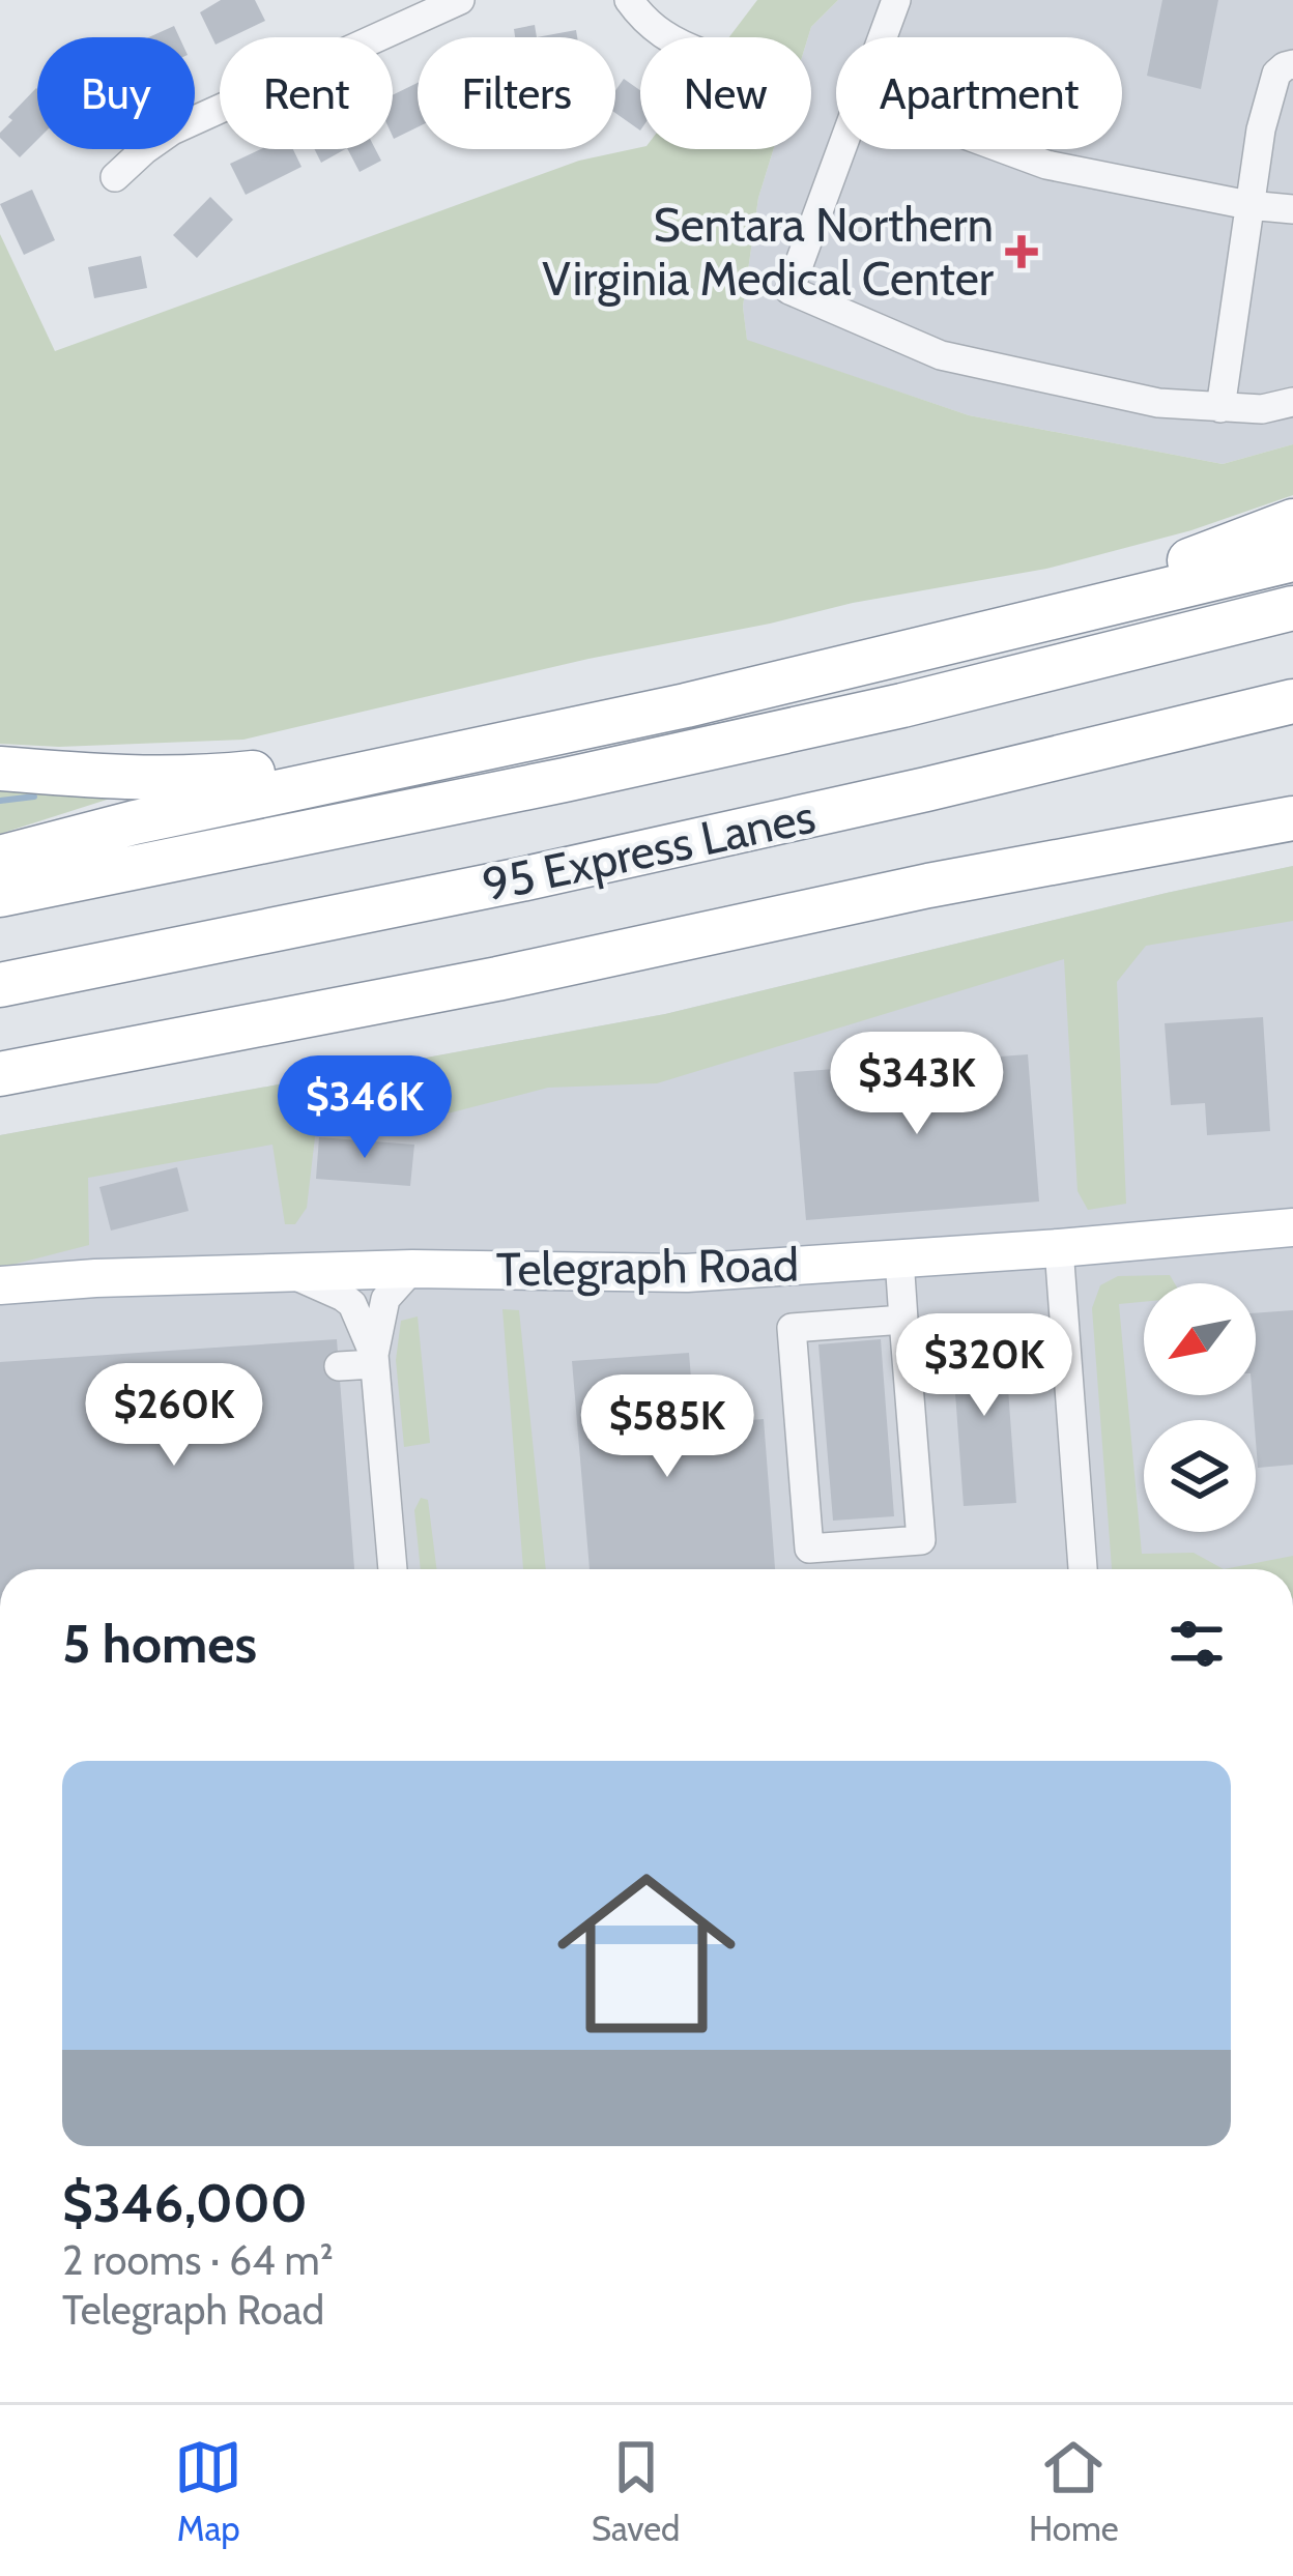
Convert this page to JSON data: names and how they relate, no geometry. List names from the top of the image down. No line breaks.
{"streets":{"highway":["95 Express Lanes"],"main road":["Telegraph Road"]},"places":{"health":["Sentara Northern Virginia Medical Center"]},"north":"bottom left","page":{"chip":["Buy","Rent","Filters","New","Apartment"],"price":["$343K","$346K","$320K","$260K","$585K"],"heading":"5 homes","list":[{"name":"$346,000","note":"2 rooms · 64 m² · Telegraph Road"}],"tabs":["Map","Saved","Home"]}}
